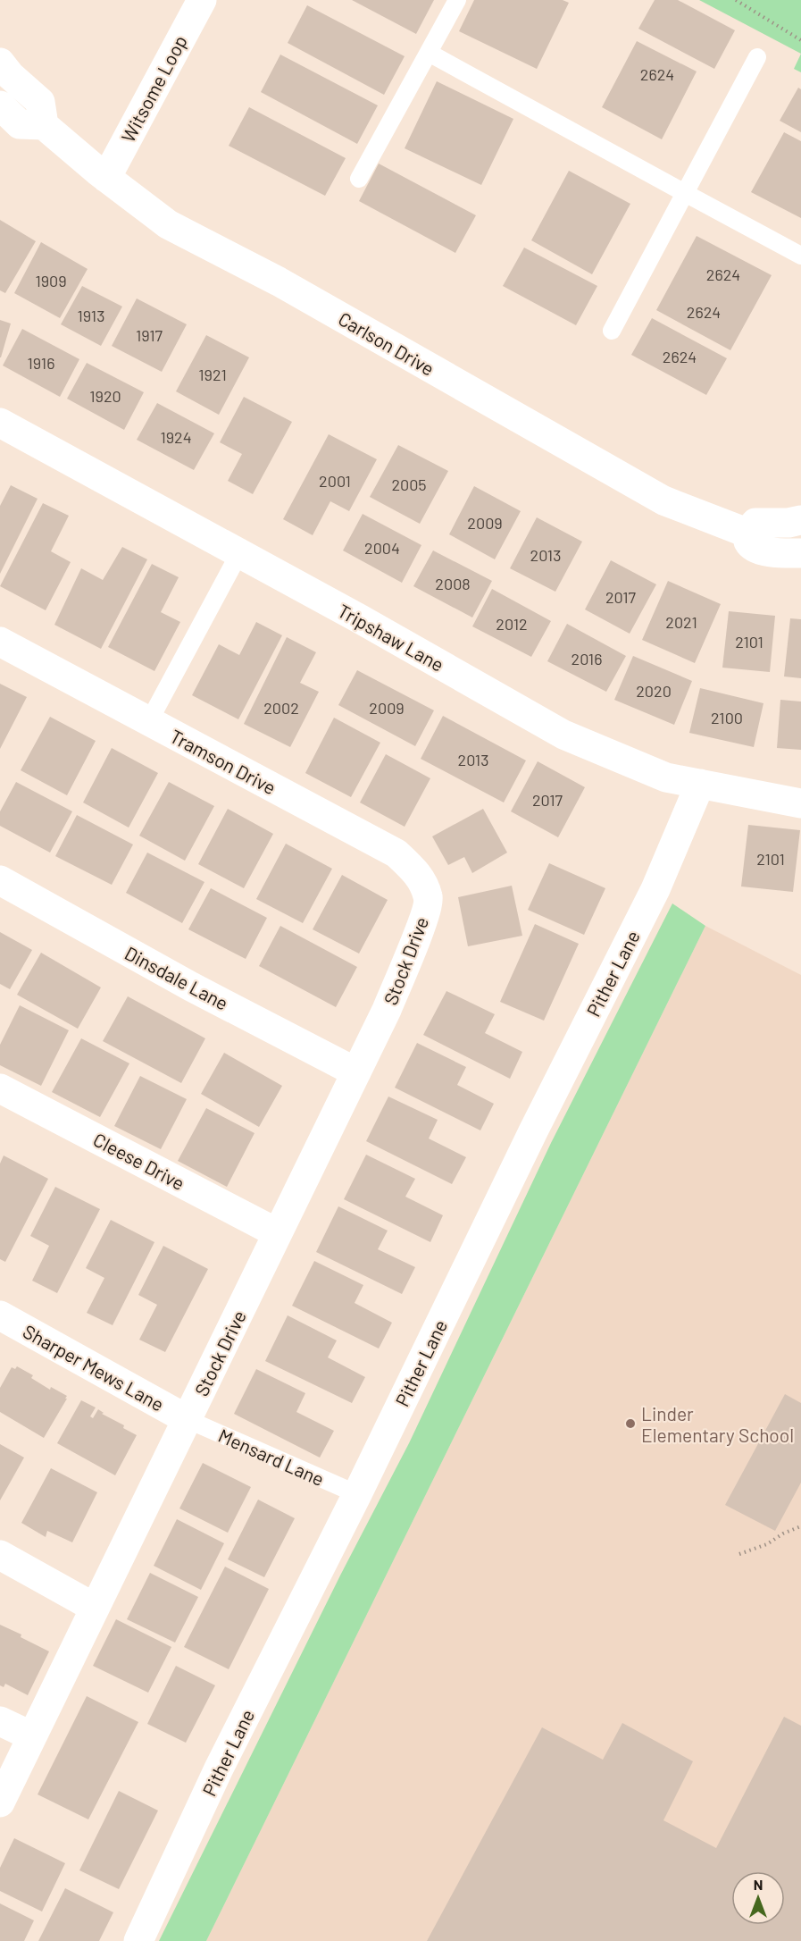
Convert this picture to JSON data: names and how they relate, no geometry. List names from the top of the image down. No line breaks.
{"streets":{"street":["Witsome Loop","Carlson Drive","Tripshaw Lane","Tramson Drive","Stock Drive","Pither Lane","Dinsdale Lane","Cleese Drive","Sharper Mews Lane"],"lane":["Mensard Lane"]},"crossings":[["Witsome Loop","Carlson Drive"],["Tripshaw Lane","Pither Lane"],["Tramson Drive","Stock Drive"],["Stock Drive","Dinsdale Lane"],["Stock Drive","Cleese Drive"],["Stock Drive","Sharper Mews Lane"],["Stock Drive","Mensard Lane"],["Pither Lane","Mensard Lane"],["Sharper Mews Lane","Mensard Lane"]],"places":["Linder Elementary School"],"house_numbers":["2624","2624","1909","2624","1913","1917","2624","1916","1921","1920","1924","2001","2005","2009","2004","2013","2008","2017","2021","2012","2101","2016","2020","2002","2009","2100","2013","2017","2101"],"north":"top"}
